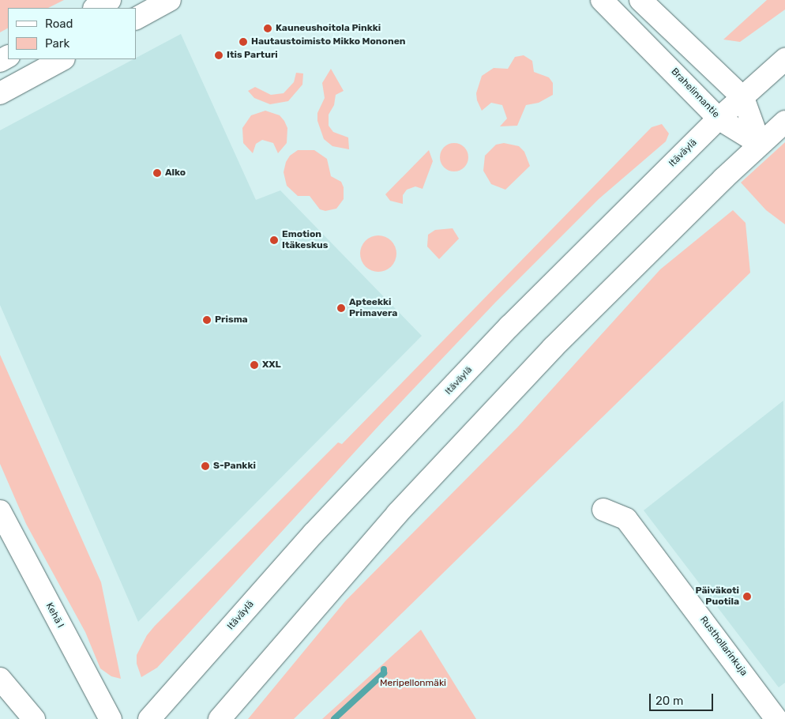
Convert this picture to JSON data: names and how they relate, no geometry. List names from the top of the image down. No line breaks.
{"streets":{"main road":["Brahelinnantie","Itäväylä","Kehä I","Rusthollarinkuja"]},"crossings":[["Brahelinnantie","Itäväylä"]],"parks":["Meripellonmäki"],"places":["Kauneushoitola Pinkki","Hautaustoimisto Mikko Mononen","Itis Parturi","Alko","Emotion Itäkeskus","Apteekki Primavera","Prisma","XXL","S-Pankki","Päiväkoti Puotila"],"legend":["Road","Park"],"scale_bar":"20 m"}
